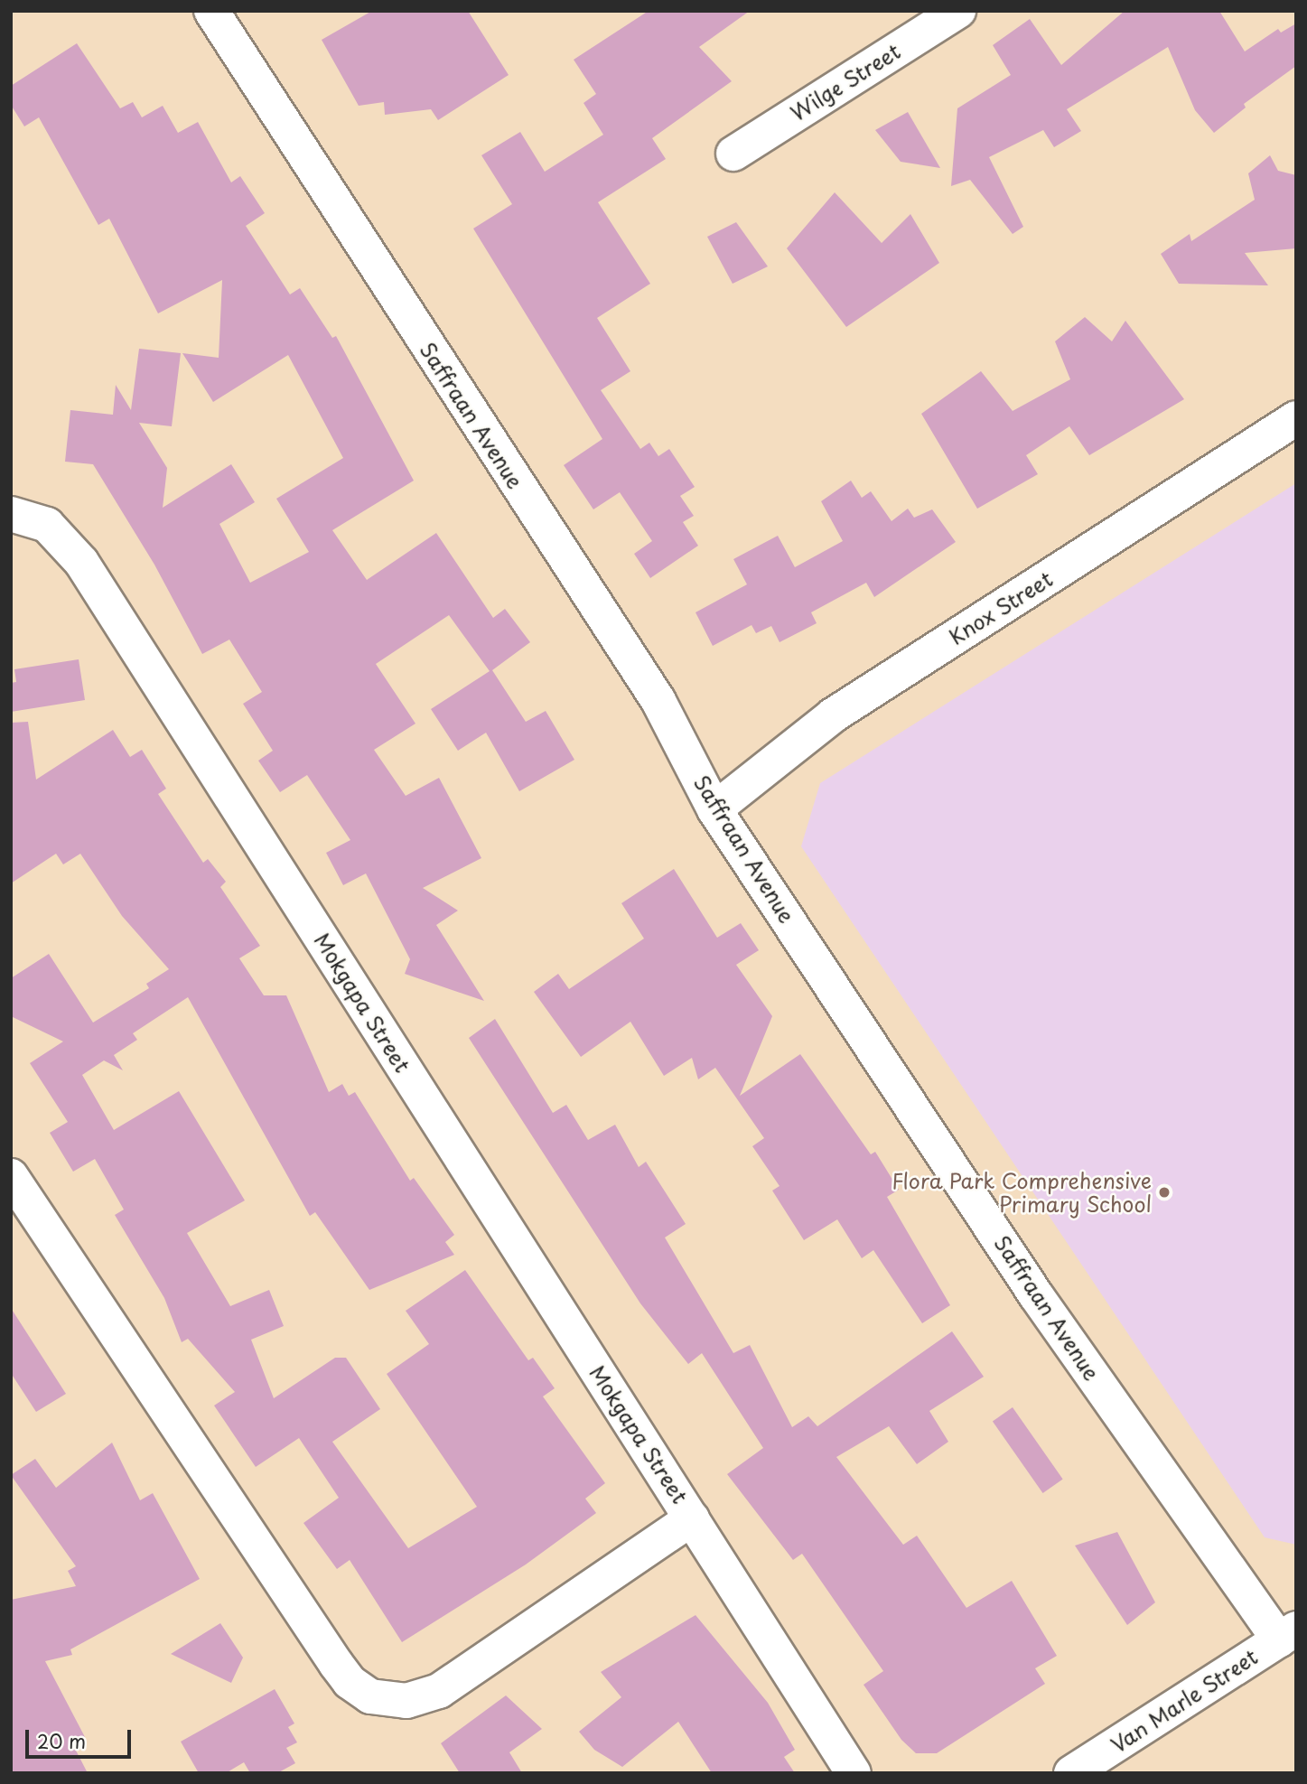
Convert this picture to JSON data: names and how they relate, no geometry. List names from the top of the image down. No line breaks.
{"streets":{"street":["Wilge Street","Saffraan Avenue","Knox Street","Mokgapa Street","Van Marle Street"]},"crossings":[["Saffraan Avenue","Knox Street"],["Saffraan Avenue","Van Marle Street"]],"places":["Flora Park Comprehensive Primary School"],"scale_bar":"20 m"}
